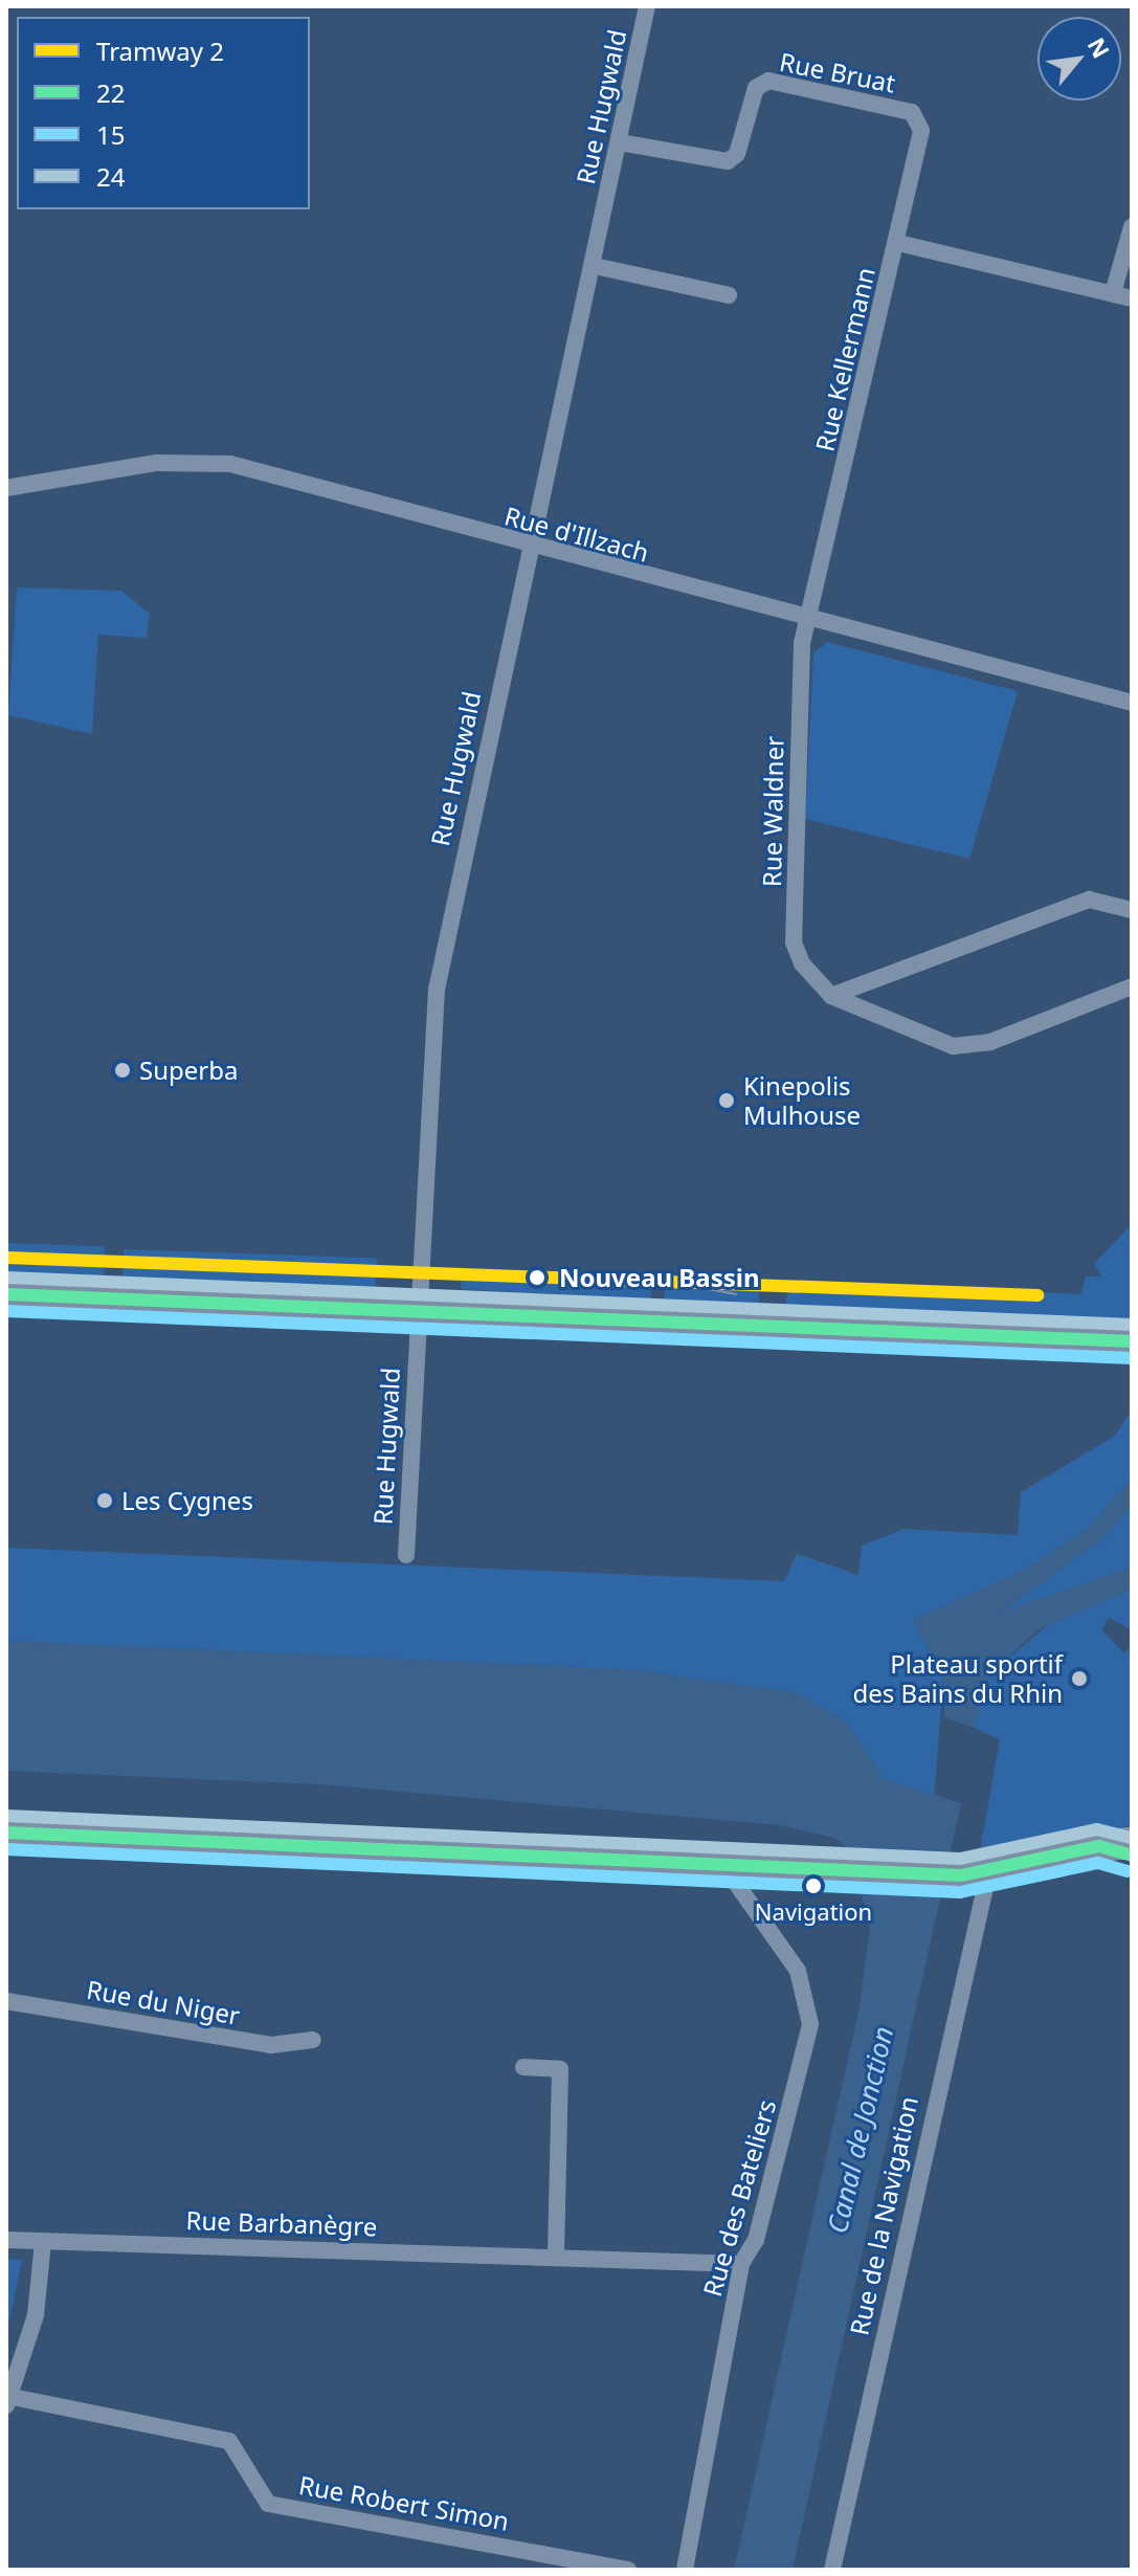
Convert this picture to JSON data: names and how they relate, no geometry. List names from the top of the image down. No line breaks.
{"streets":{"street":["Rue Bruat","Rue Hugwald","Rue Kellermann","Rue d'Illzach","Rue Waldner","Rue du Niger","Rue des Bateliers","Rue de la Navigation","Rue Barbanègre","Rue Robert Simon"]},"crossings":[["Rue Bruat","Rue Hugwald"],["Rue Bruat","Rue Kellermann"],["Rue Hugwald","Rue d'Illzach"],["Rue Kellermann","Rue d'Illzach"],["Rue Kellermann","Rue Waldner"],["Rue d'Illzach","Rue Waldner"],["Rue des Bateliers","Rue Barbanègre"]],"water":["Canal de Jonction"],"places":["Superba","Kinepolis Mulhouse","Nouveau Bassin","Les Cygnes","Plateau sportif des Bains du Rhin","Navigation"],"lines":["tram line 2","transit line 24","transit line 22","transit line 15"],"legend":["Tramway 2","22","15","24"],"north":"top right"}
